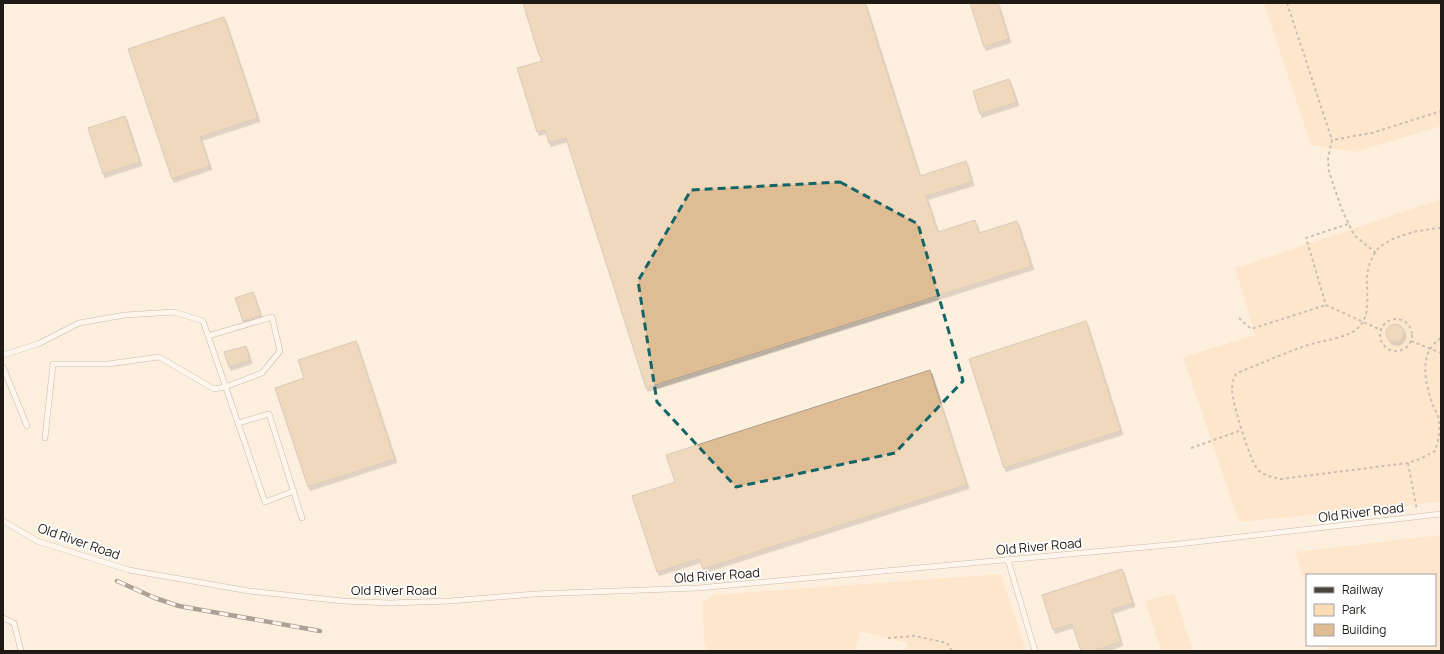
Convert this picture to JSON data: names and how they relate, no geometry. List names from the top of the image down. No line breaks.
{"streets":{"lane":["Old River Road"]},"legend":["Railway","Park","Building"]}
